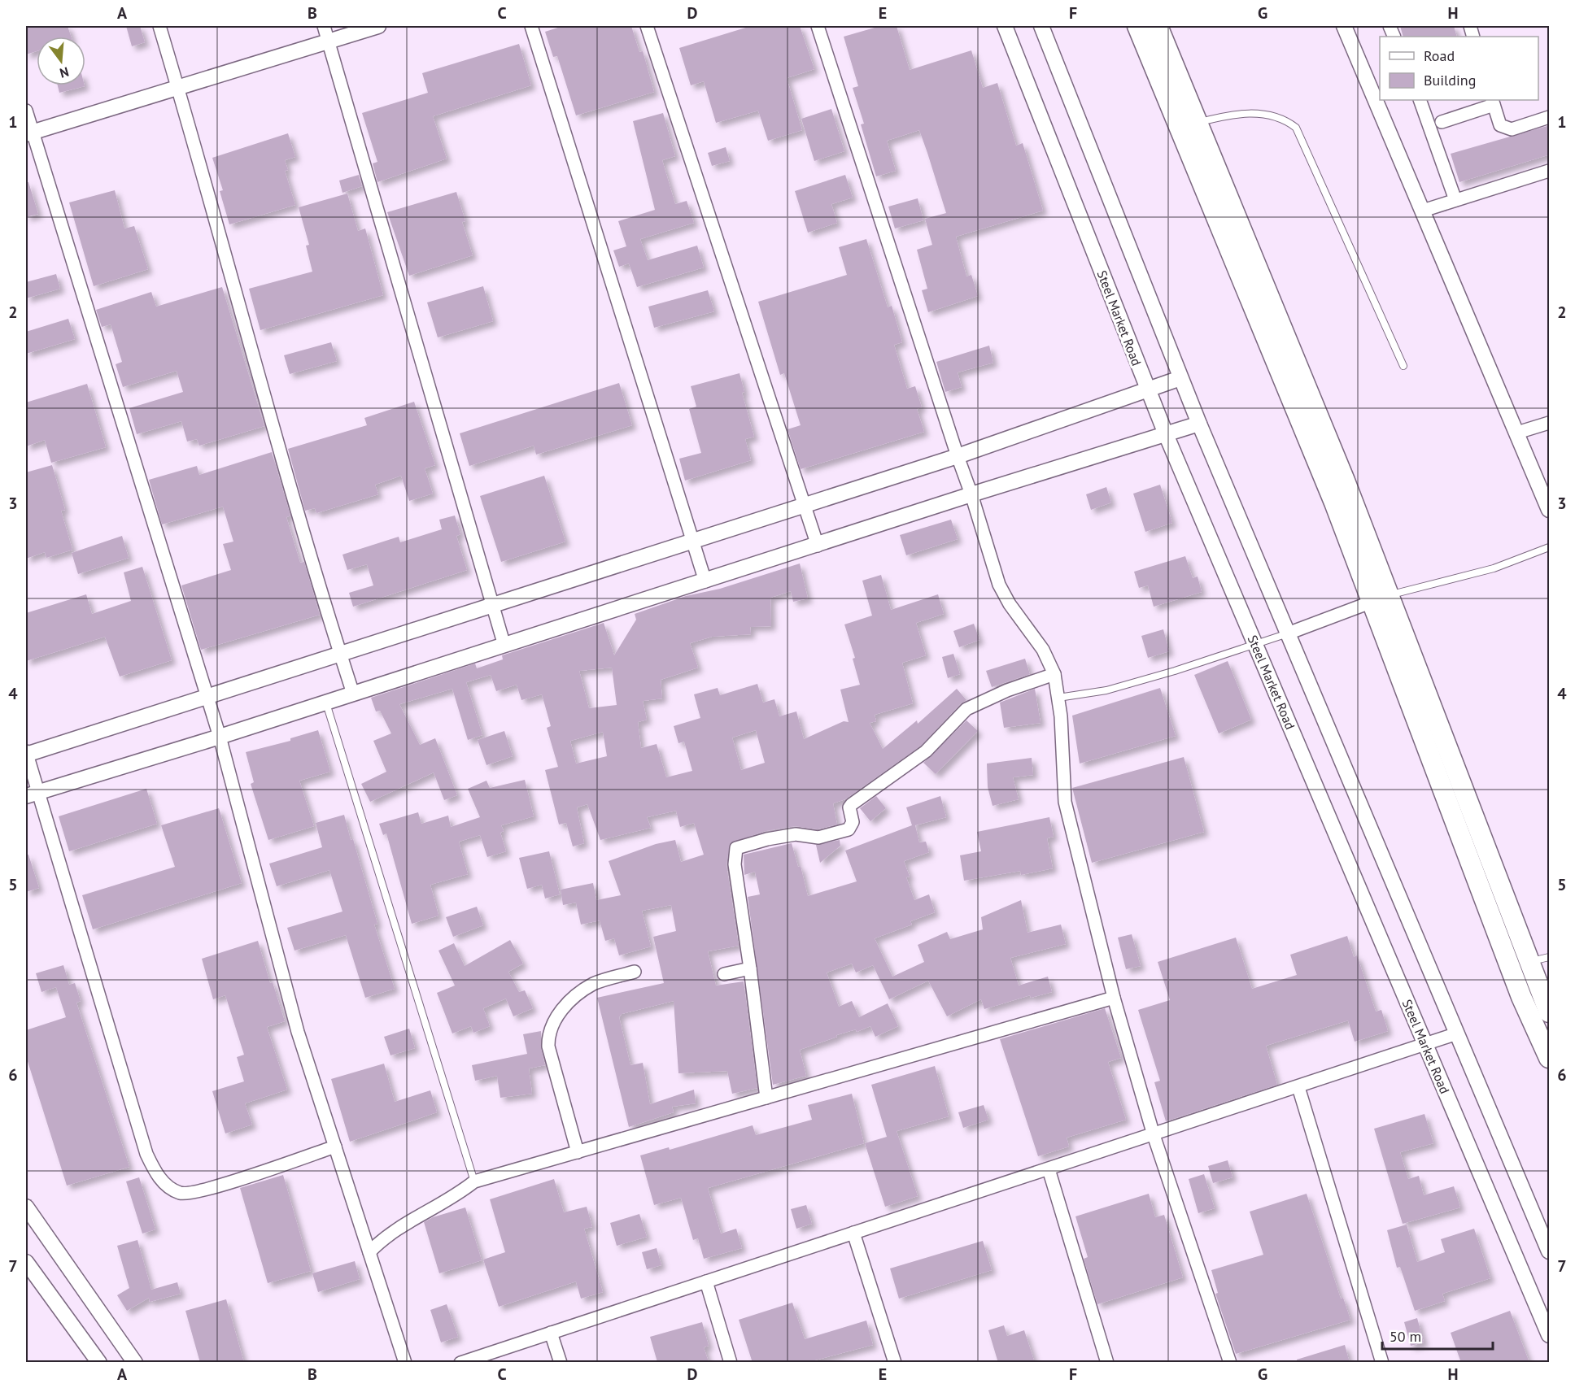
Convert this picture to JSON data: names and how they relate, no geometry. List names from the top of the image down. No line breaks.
{"streets":{"street":["Steel Market Road"]},"legend":["Road","Building"],"scale_bar":"50 m","north":"bottom","grid":{"columns":["A","B","C","D","E","F","G","H"],"rows":["1","2","3","4","5","6","7"]}}
